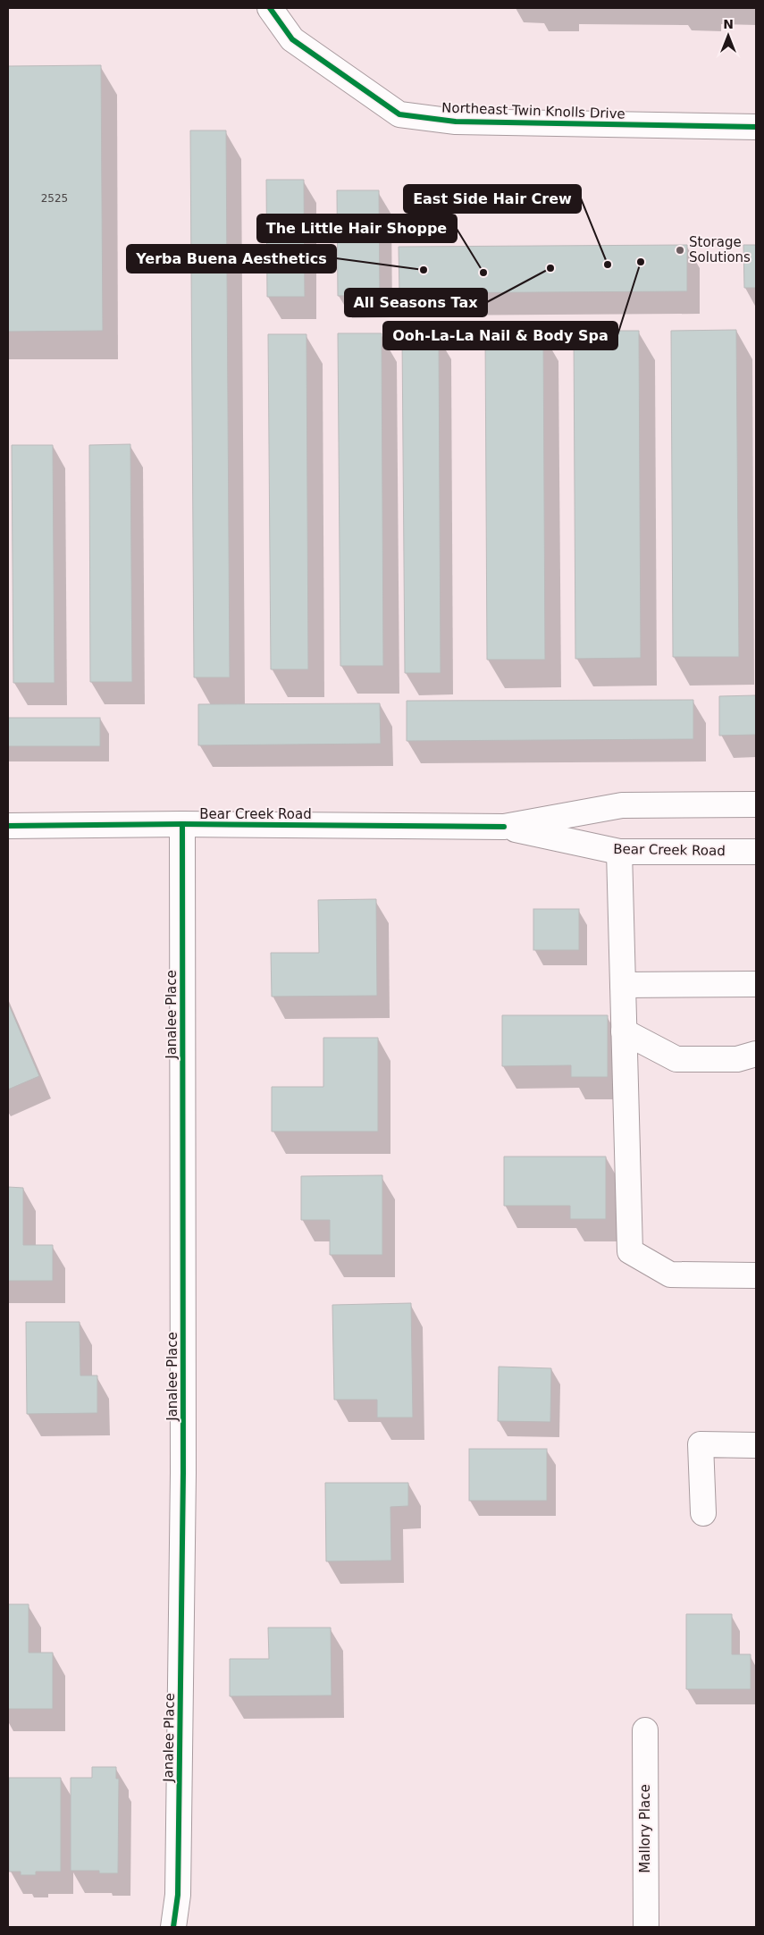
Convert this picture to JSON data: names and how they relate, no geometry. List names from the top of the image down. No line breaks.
{"streets":{"street":["Northeast Twin Knolls Drive","Bear Creek Road","Janalee Place","Mallory Place"]},"crossings":[["Bear Creek Road","Janalee Place"]],"places":["Storage Solutions","Ooh-La-La Nail & Body Spa","East Side Hair Crew","All Seasons Tax","Yerba Buena Aesthetics","The Little Hair Shoppe"],"house_numbers":["2525"],"north":"top"}
